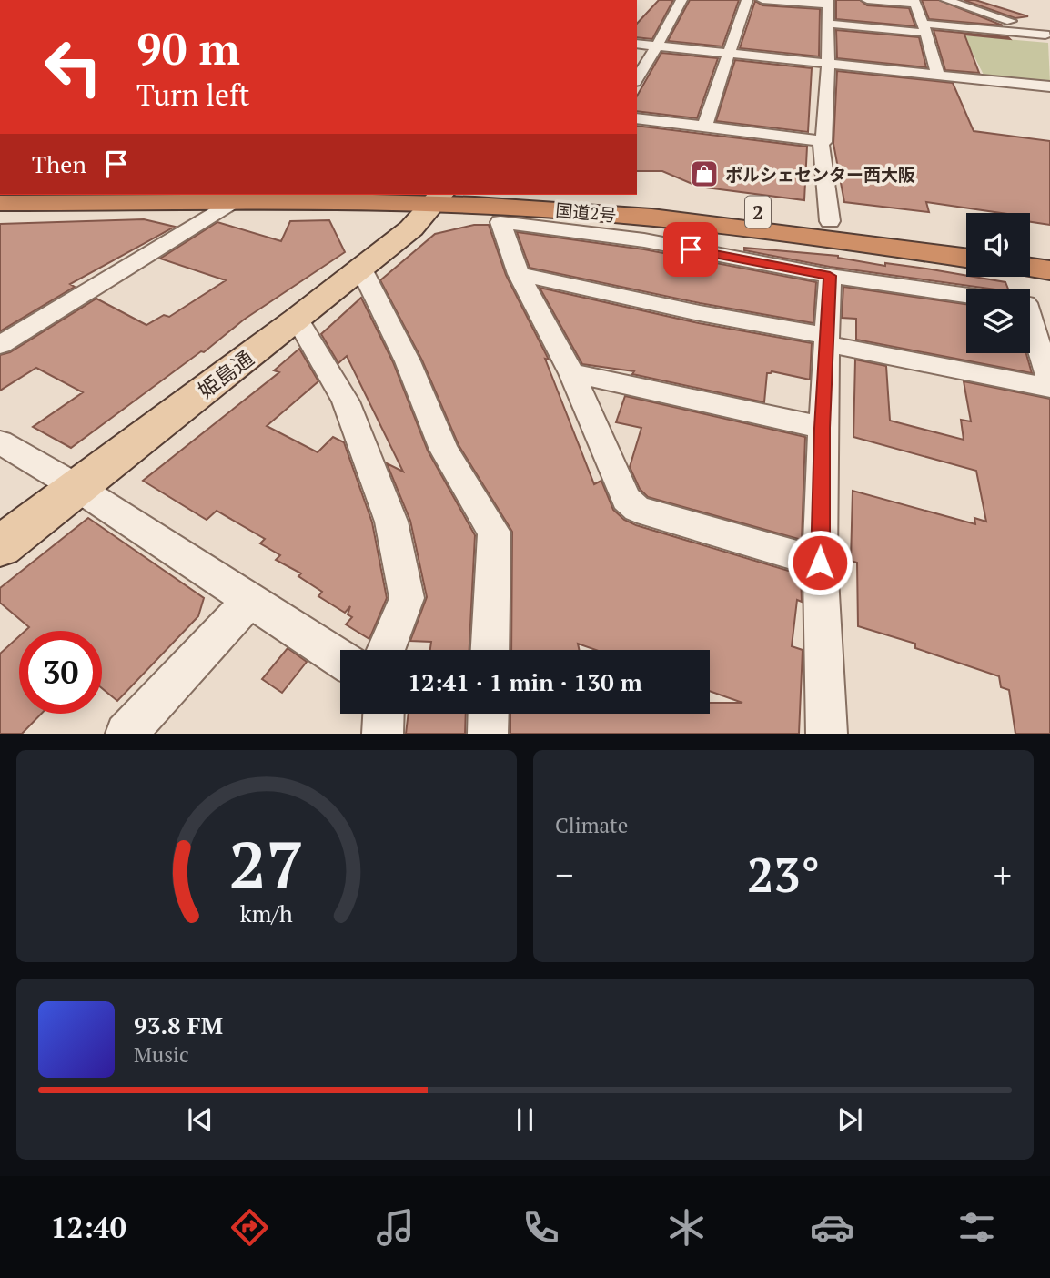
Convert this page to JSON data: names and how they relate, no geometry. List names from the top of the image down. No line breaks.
{"streets":{"highway":["国道2号","2"],"main road":["姫島通"]},"crossings":[["国道2号","姫島通"]],"places":{"shop":["ポルシェセンター西大阪"]},"page":{"turn":["90 m","Turn left"],"then":"Then","limit":"30","trip":"12:41 · 1 min · 130 m","tile":"Climate","heat":["−","23°","+"],"song":["93.8 FM","Music"],"tabs":"12:40","gauge":["27","km/h"]}}
